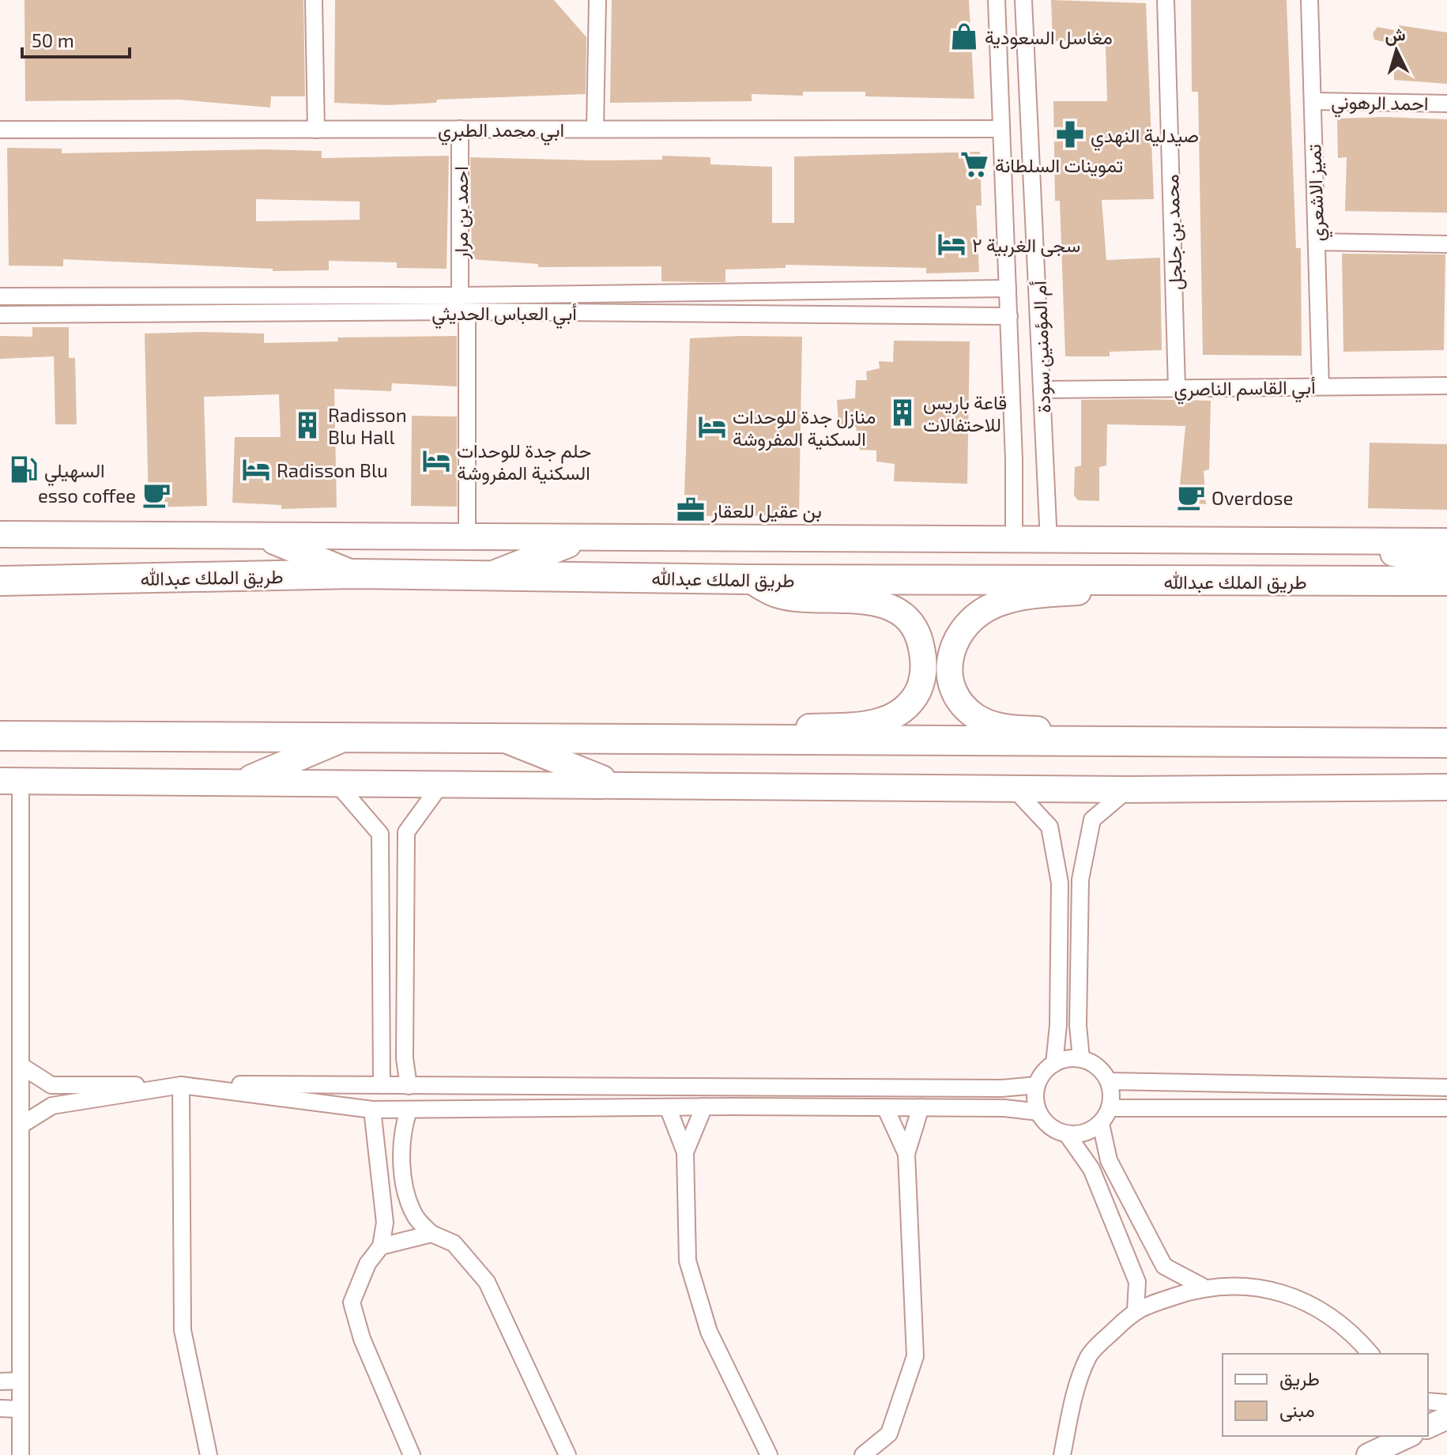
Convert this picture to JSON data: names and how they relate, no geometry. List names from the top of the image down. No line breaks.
{"streets":{"highway":["طريق الملك عبدالله"],"street":["احمد الرهوني","ابي محمد الطبري","تميز الاشعري","احمد بن مرار","محمد بن جلجل","أبي العباس الحديثي","أم المؤمنين سودة","أبي القاسم الناصري"]},"crossings":[["احمد الرهوني","تميز الاشعري"],["ابي محمد الطبري","احمد بن مرار"],["ابي محمد الطبري","أم المؤمنين سودة"],["تميز الاشعري","أبي القاسم الناصري"],["احمد بن مرار","أبي العباس الحديثي"],["محمد بن جلجل","أبي القاسم الناصري"],["أبي العباس الحديثي","أم المؤمنين سودة"],["أم المؤمنين سودة","أبي القاسم الناصري"]],"places":{"shop":["مغاسل السعودية"],"pharmacy":["صيدلية النهدي"],"supermarket":["تموينات السلطانة"],"hotel":["سجى الغربية ٢","منازل جدة للوحدات السكنية المفروشة","حلم جدة للوحدات السكنية المفروشة","Radisson Blu"],"building":["قاعة باريس للاحتفالات","Radisson Blu Hall"],"fuel station":["السهيلي"],"cafe":["esso coffee","Overdose"],"office":["بن عقيل للعقار"]},"legend":["طريق","مبنى"],"scale_bar":"50 m","north":"top"}
